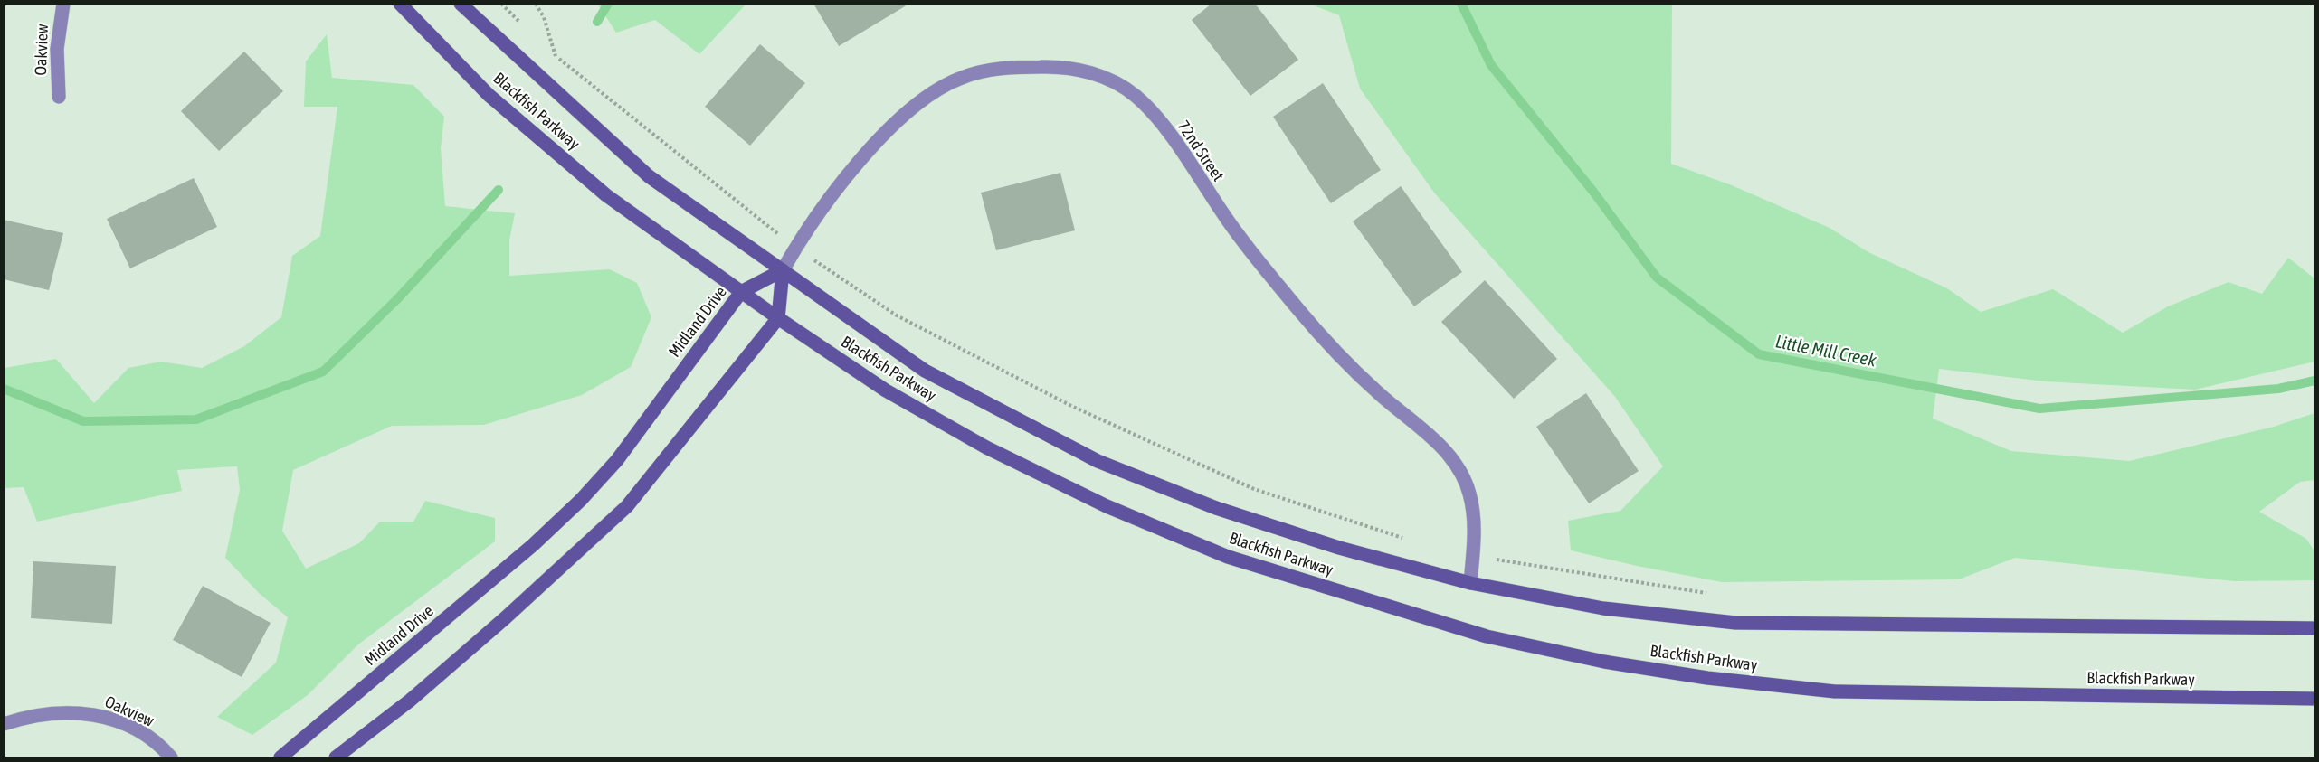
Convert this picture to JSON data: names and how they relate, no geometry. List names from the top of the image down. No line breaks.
{"streets":{"main road":["Blackfish Parkway","Midland Drive"],"street":["Oakview","72nd Street"]},"crossings":[["Blackfish Parkway","72nd Street"],["Blackfish Parkway","Midland Drive"],["72nd Street","Midland Drive"]],"water":["Little Mill Creek"]}
